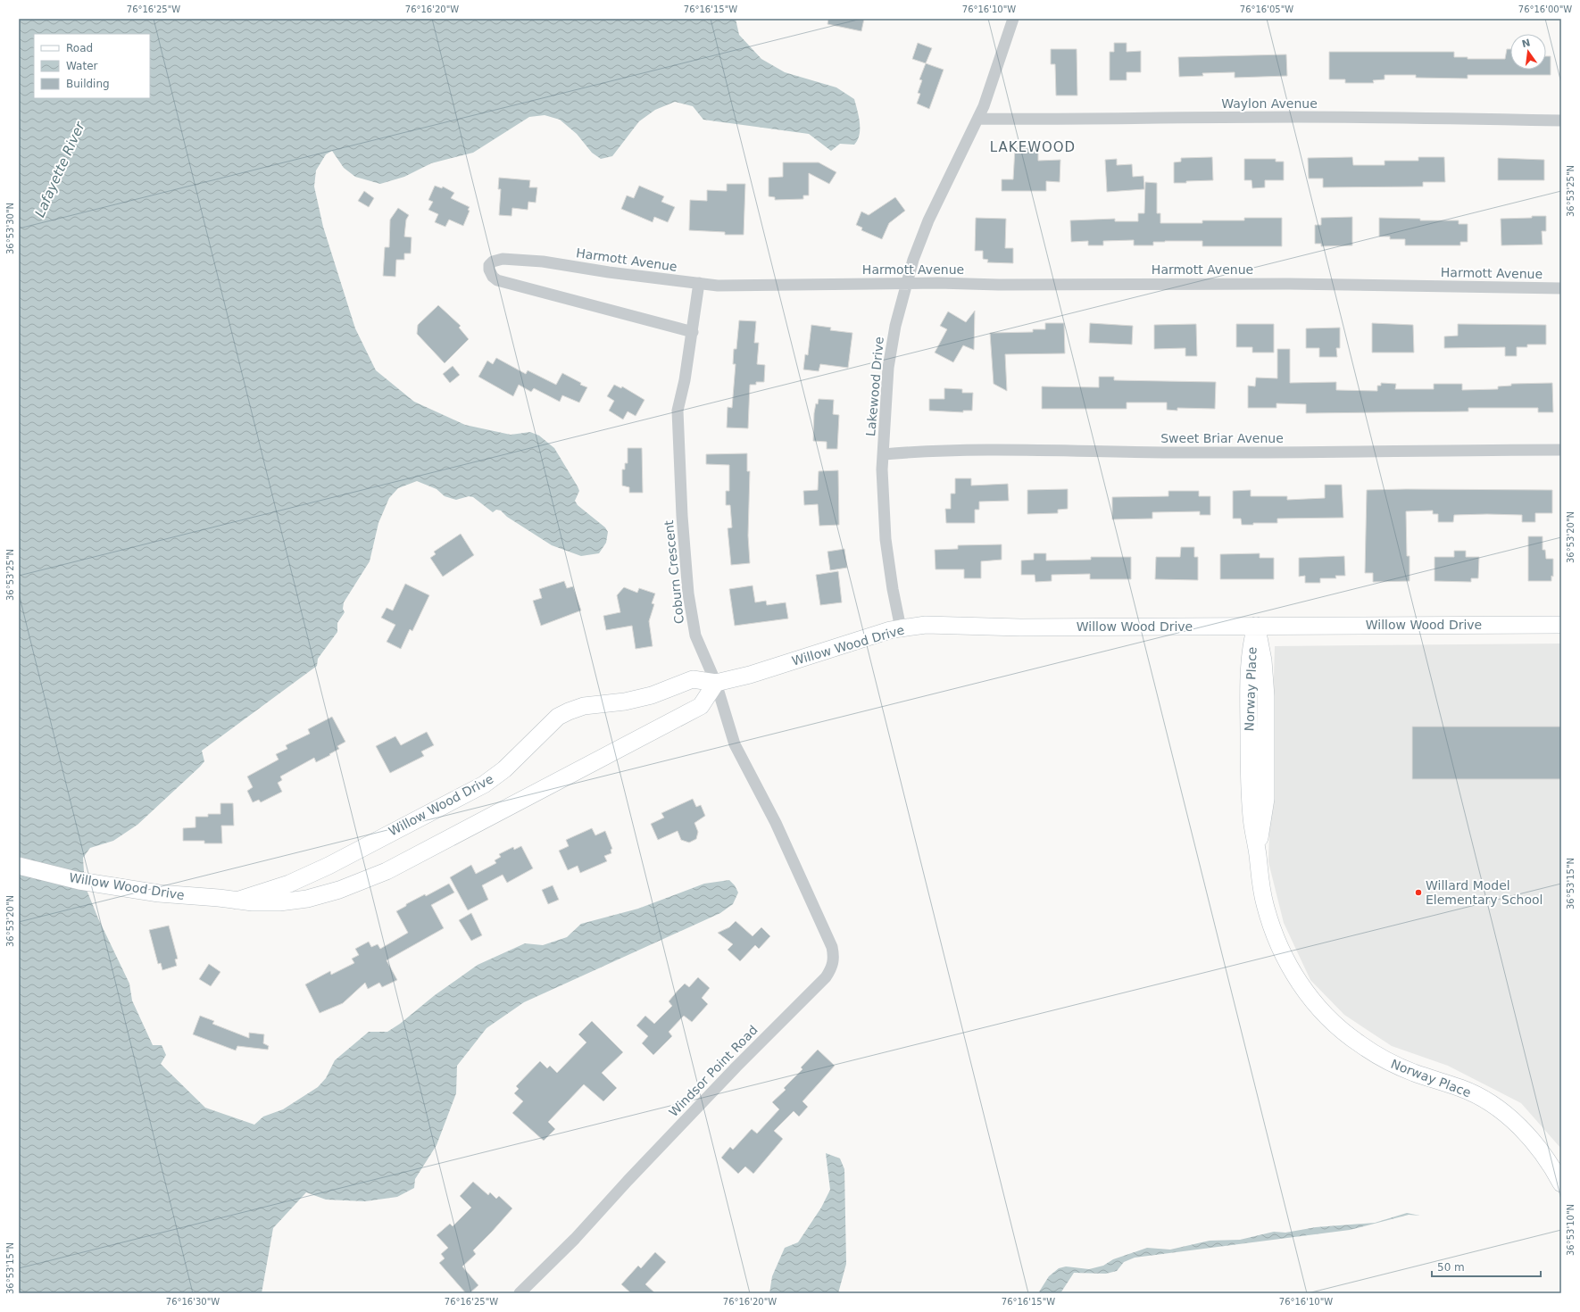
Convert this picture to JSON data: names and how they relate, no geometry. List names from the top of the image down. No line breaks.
{"streets":{"street":["Waylon Avenue","Harmott Avenue","Lakewood Drive","Sweet Briar Avenue","Coburn Crescent","Willow Wood Drive","Norway Place","Windsor Point Road"]},"crossings":[["Waylon Avenue","Lakewood Drive"],["Harmott Avenue","Lakewood Drive"],["Harmott Avenue","Coburn Crescent"],["Lakewood Drive","Sweet Briar Avenue"],["Lakewood Drive","Willow Wood Drive"],["Coburn Crescent","Willow Wood Drive"],["Coburn Crescent","Windsor Point Road"],["Willow Wood Drive","Norway Place"]],"districts":["LAKEWOOD"],"water":["Lafayette River"],"places":["Willard Model Elementary School"],"legend":["Road","Water","Building"],"scale_bar":"50 m","north":"top","coordinates":["76°16'25\"W","76°16'20\"W","76°16'15\"W","76°16'10\"W","76°16'05\"W","76°16'00\"W","36°53'25\"N","36°53'30\"N","36°53'20\"N","36°53'15\"N","36°53'10\"N","76°16'30\"W"]}
